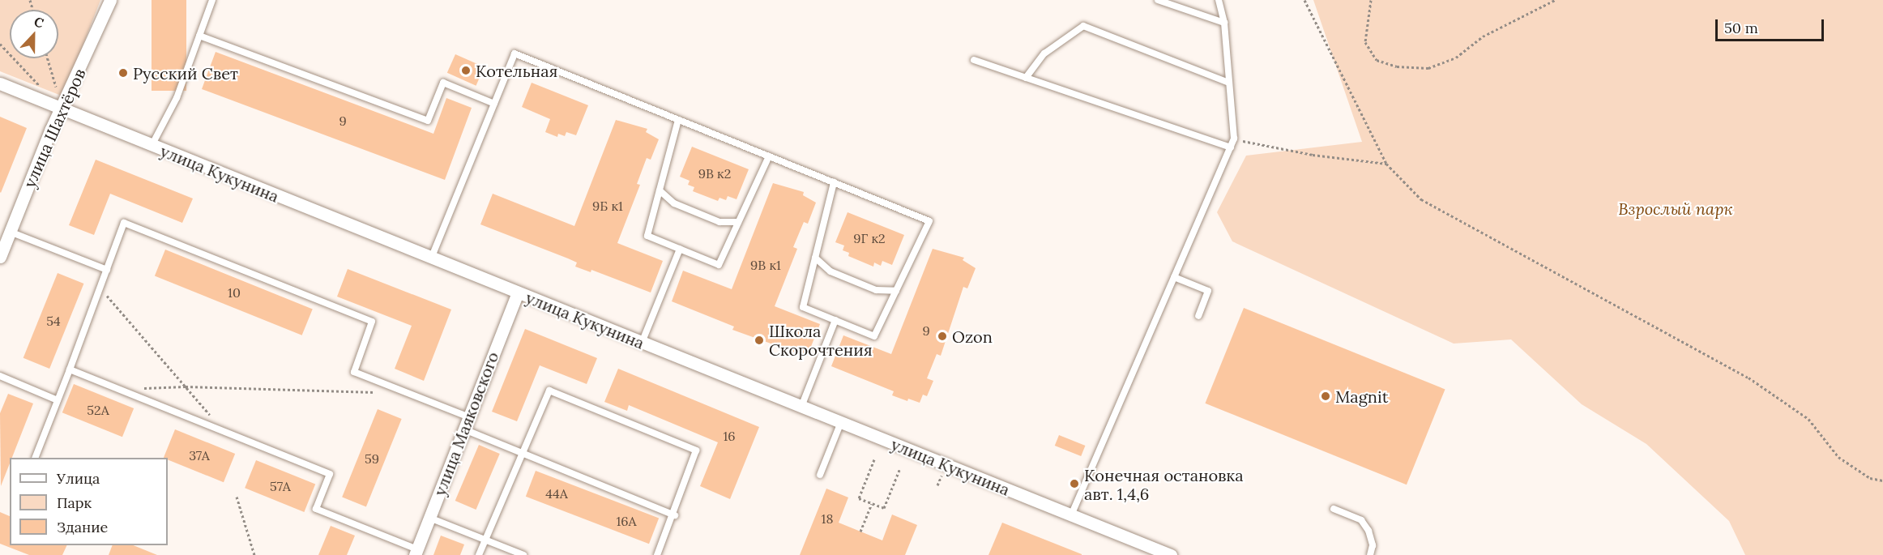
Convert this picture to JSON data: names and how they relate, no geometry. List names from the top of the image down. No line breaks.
{"streets":{"street":["улица Шахтёров","улица Кукунина","улица Маяковского"]},"crossings":[["улица Шахтёров","улица Кукунина"],["улица Кукунина","улица Маяковского"]],"parks":["Взрослый парк"],"places":["Котельная","Русский Свет","Ozon","Школа Скорочтения","Magnit","Конечная остановка авт. 1,4,6"],"house_numbers":["9","9В к2","9Б к1","9Г к2","9В к1","10","54","9","52А","16","37А","59","57А","44А","18","16А"],"legend":["Улица","Парк","Здание"],"scale_bar":"50 m","north":"top"}
